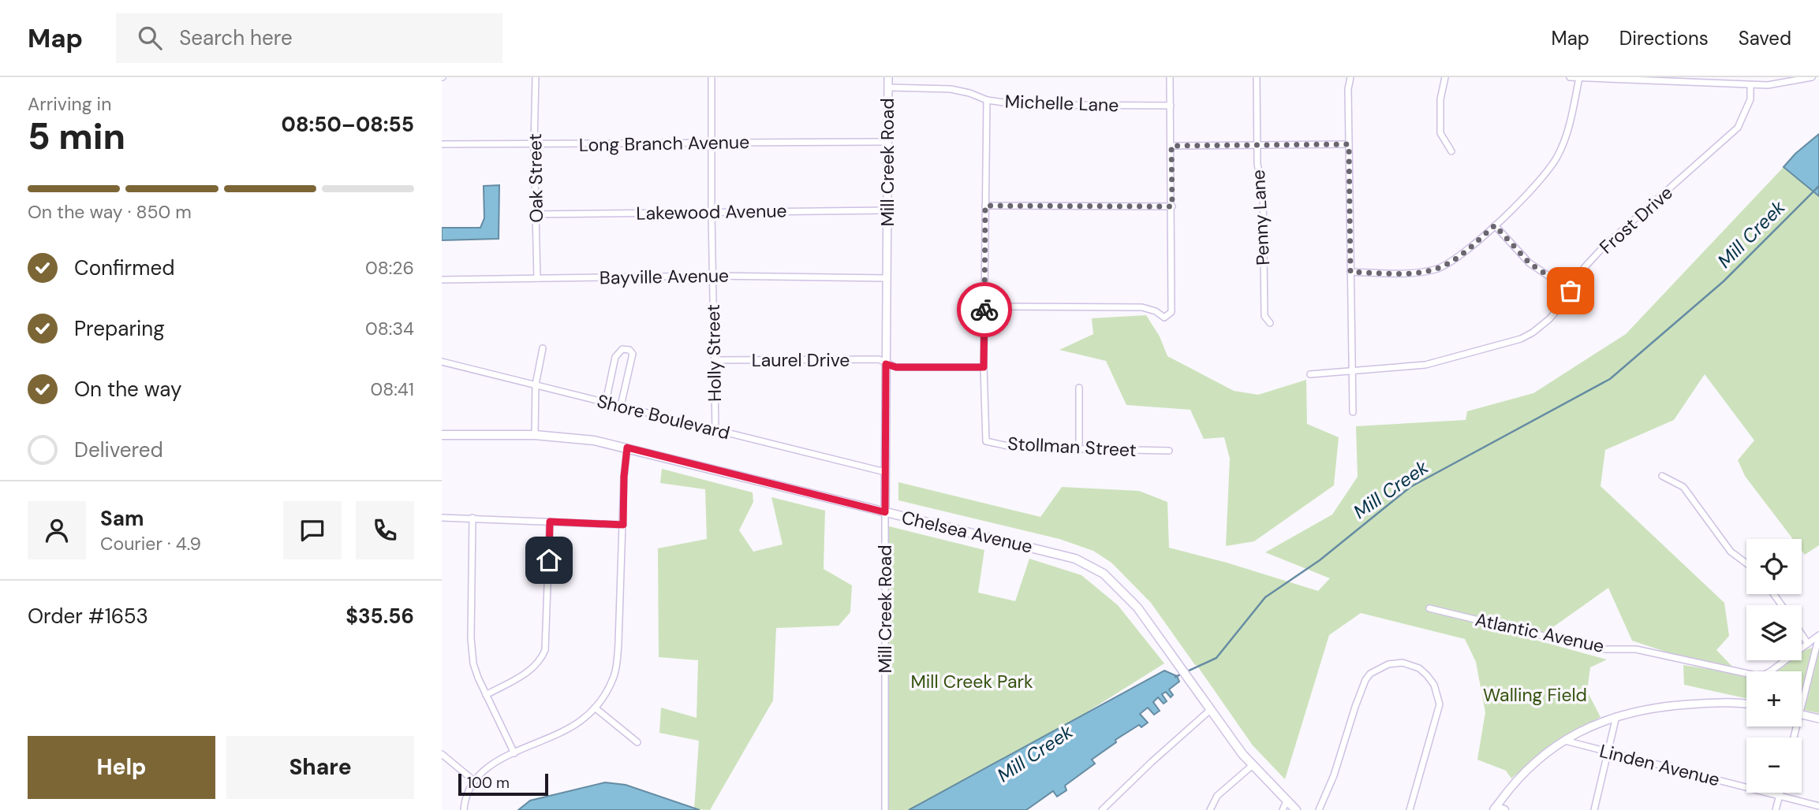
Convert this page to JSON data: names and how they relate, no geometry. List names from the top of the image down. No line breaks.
{"streets":{"main road":["Chelsea Avenue"],"street":["Michelle Lane","Long Branch Avenue","Mill Creek Road","Oak Street","Lakewood Avenue","Penny Lane","Frost Drive","Bayville Avenue","Holly Street","Laurel Drive","Shore Boulevard","Stollman Street","Atlantic Avenue","Linden Avenue"]},"crossings":[["Michelle Lane","Mill Creek Road"],["Michelle Lane","Stollman Street"],["Long Branch Avenue","Mill Creek Road"],["Long Branch Avenue","Oak Street"],["Long Branch Avenue","Holly Street"],["Mill Creek Road","Lakewood Avenue"],["Mill Creek Road","Bayville Avenue"],["Mill Creek Road","Laurel Drive"],["Mill Creek Road","Shore Boulevard"],["Mill Creek Road","Chelsea Avenue"],["Oak Street","Lakewood Avenue"],["Oak Street","Bayville Avenue"],["Lakewood Avenue","Holly Street"],["Bayville Avenue","Holly Street"],["Holly Street","Laurel Drive"],["Holly Street","Shore Boulevard"],["Laurel Drive","Stollman Street"]],"water":["Mill Creek"],"parks":["Mill Creek Park","Walling Field"],"scale_bar":"100 m","page":{"header":"Map","search":"Search here","nav":["Map","Directions","Saved"],"heading":["5 min","Arriving in","08:50–08:55"],"panel":["Sam","Courier · 4.9","Order #1653","$35.56"],"bar":"On the way · 850 m","list":[["Confirmed","08:26"],["Preparing","08:34"],["On the way","08:41"],"Delivered"],"map_buttons":["+","−"],"buttons":["Help","Share"],"scale":"100 m"}}
